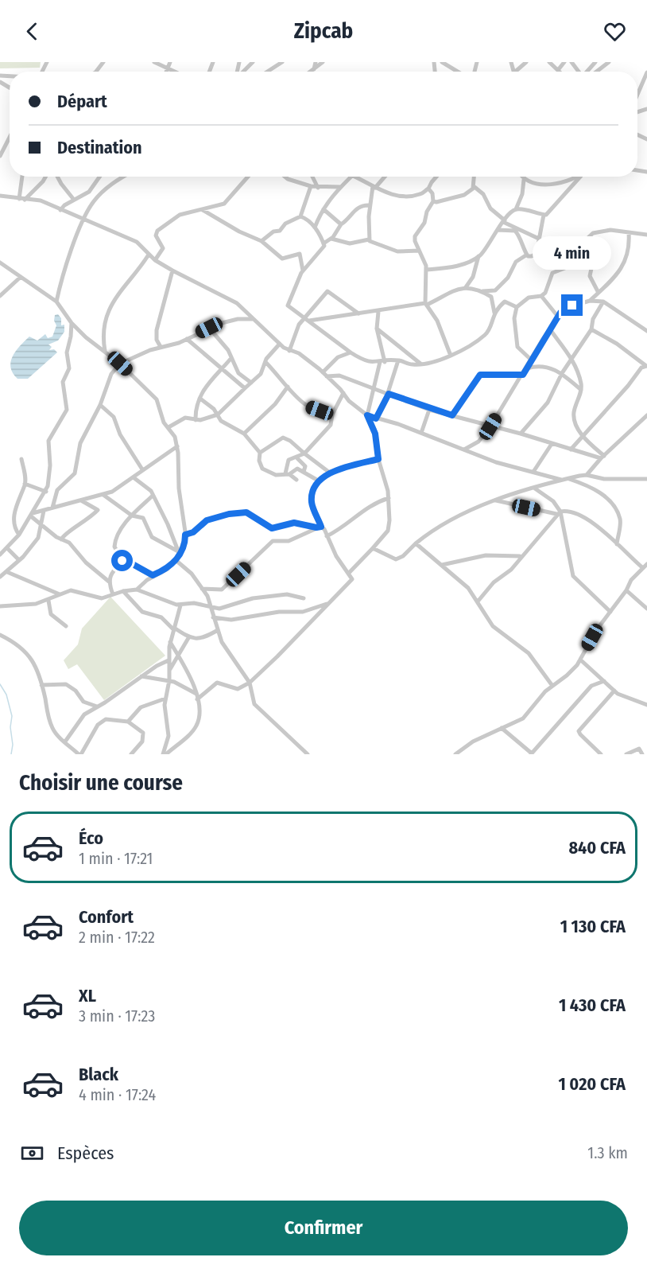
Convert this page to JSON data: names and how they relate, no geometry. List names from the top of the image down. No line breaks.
{"page":{"header":"Zipcab","banner":["Départ","Destination"],"bubble":"4 min","heading":"Choisir une course","list":[{"name":"Éco","note":"1 min · 17:21","value":"840 CFA"},{"name":"Confort","note":"2 min · 17:22","value":"1 130 CFA"},{"name":"XL","note":"3 min · 17:23","value":"1 430 CFA"},{"name":"Black","note":"4 min · 17:24","value":"1 020 CFA"}],"pay":["Espèces","1.3 km"],"buttons":"Confirmer"}}
